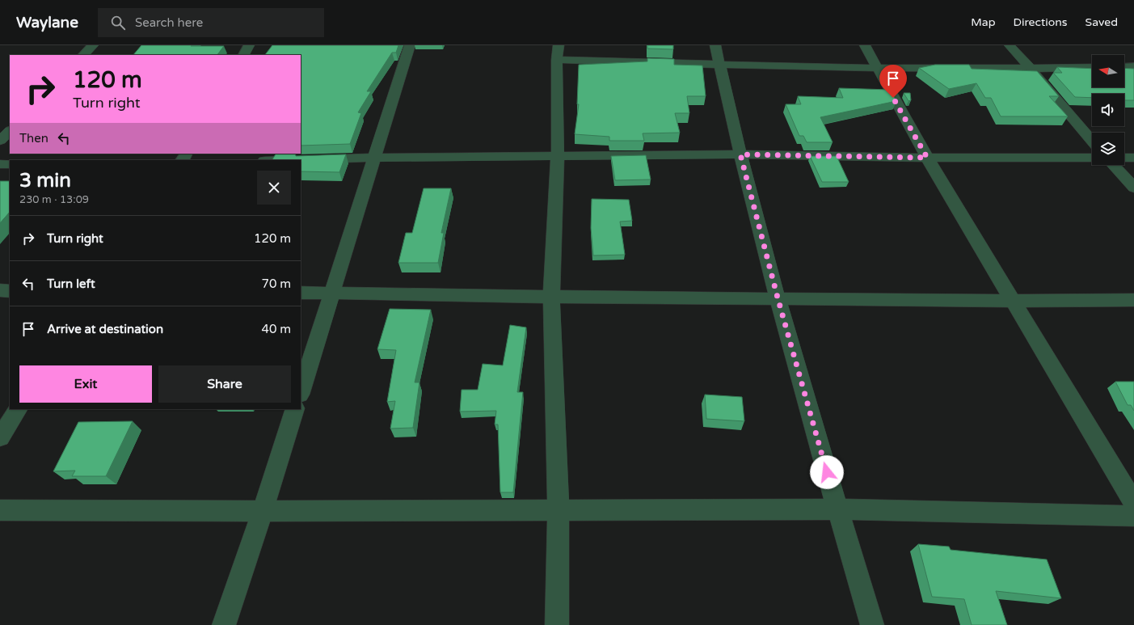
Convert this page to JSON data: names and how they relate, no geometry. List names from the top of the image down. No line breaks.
{"north":"left","page":{"header":"Waylane","search":"Search here","nav":["Map","Directions","Saved"],"turn":["120 m","Turn right"],"then":"Then","heading":["3 min","230 m · 13:09"],"list":[{"name":"Turn right","value":"120 m"},{"name":"Turn left","value":"70 m"},{"name":"Arrive at destination","value":"40 m"}],"buttons":["Exit","Share"]}}
